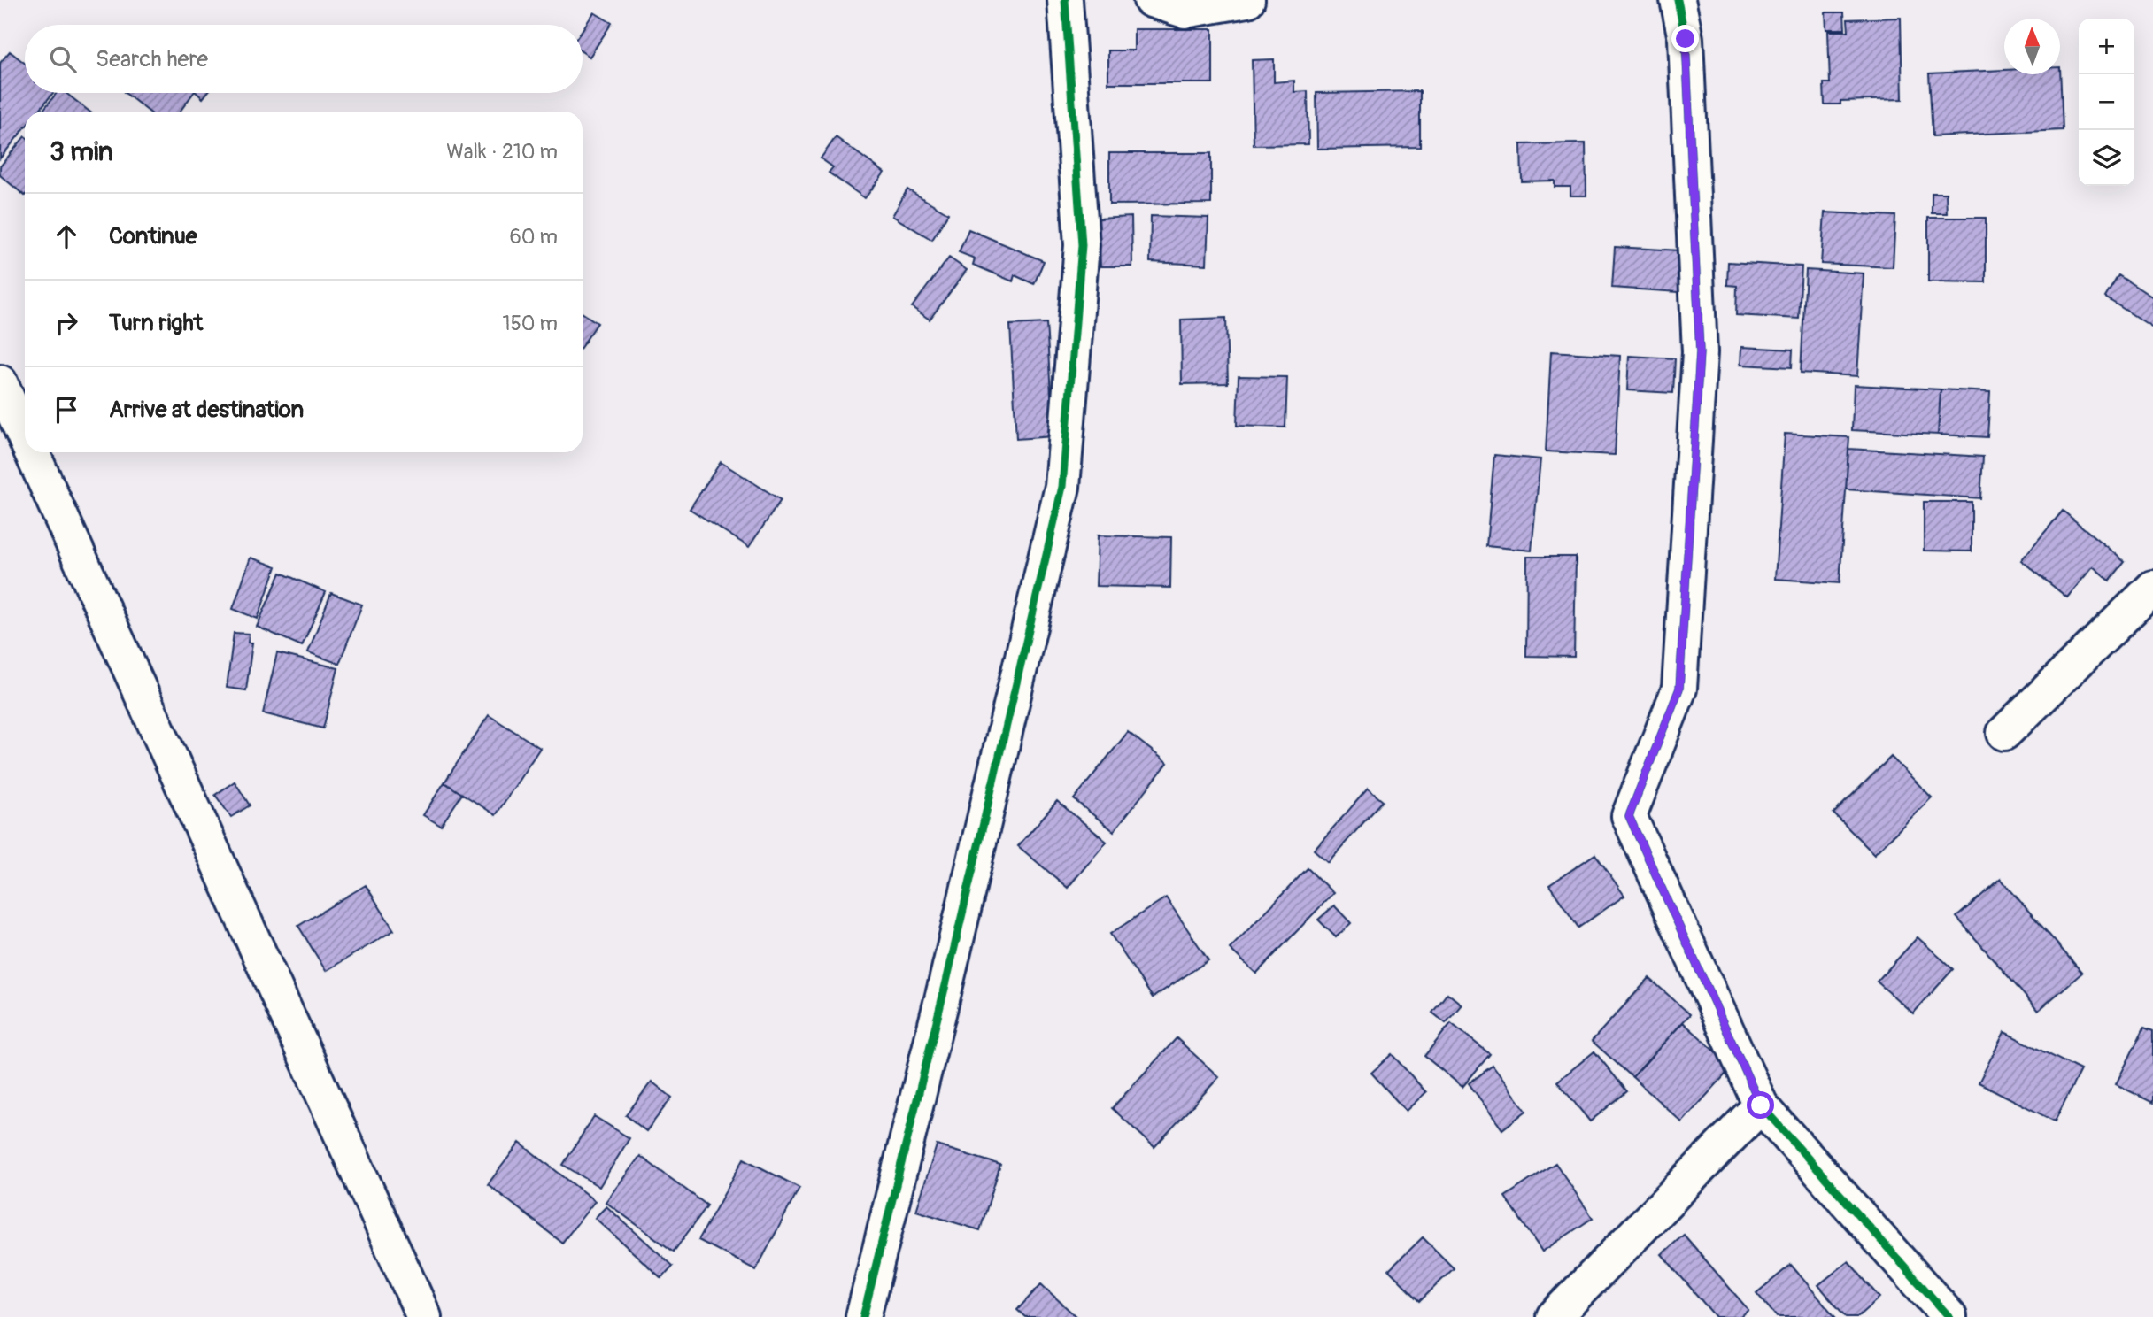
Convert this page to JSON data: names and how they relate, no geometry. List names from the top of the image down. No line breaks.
{"north":"top","page":{"map_buttons":["+","−"],"search":"Search here","heading":["3 min","Walk · 210 m"],"list":[["Continue","60 m"],["Turn right","150 m"],"Arrive at destination"]}}
